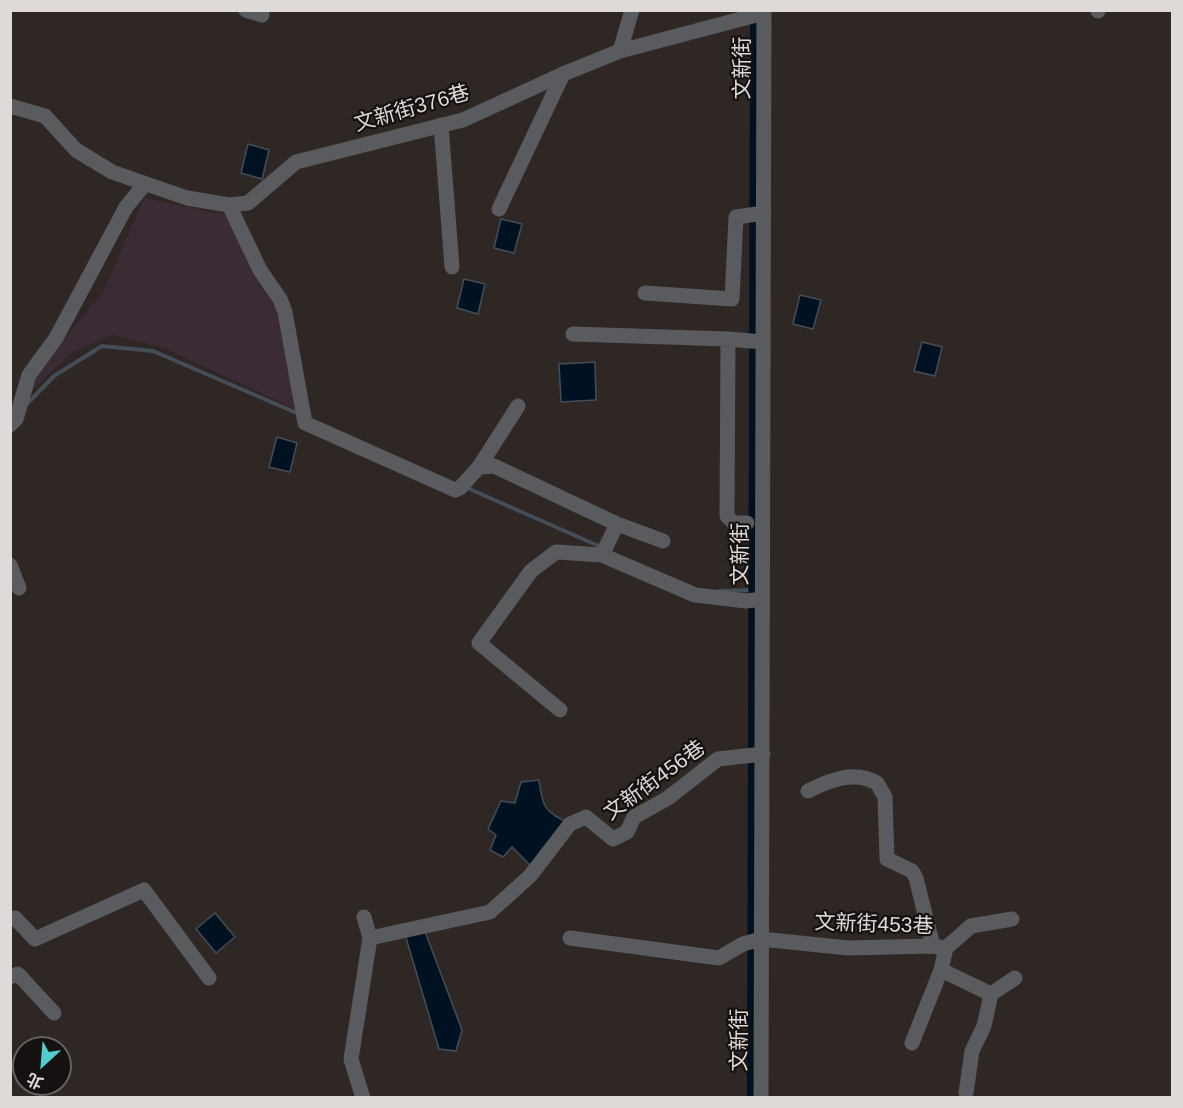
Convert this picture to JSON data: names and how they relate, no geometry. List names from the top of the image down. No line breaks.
{"streets":{"street":["文新街","文新街376巷","文新街456巷","文新街453巷"]},"crossings":[["文新街","文新街376巷"],["文新街","文新街456巷"],["文新街","文新街453巷"]],"north":"bottom left"}
